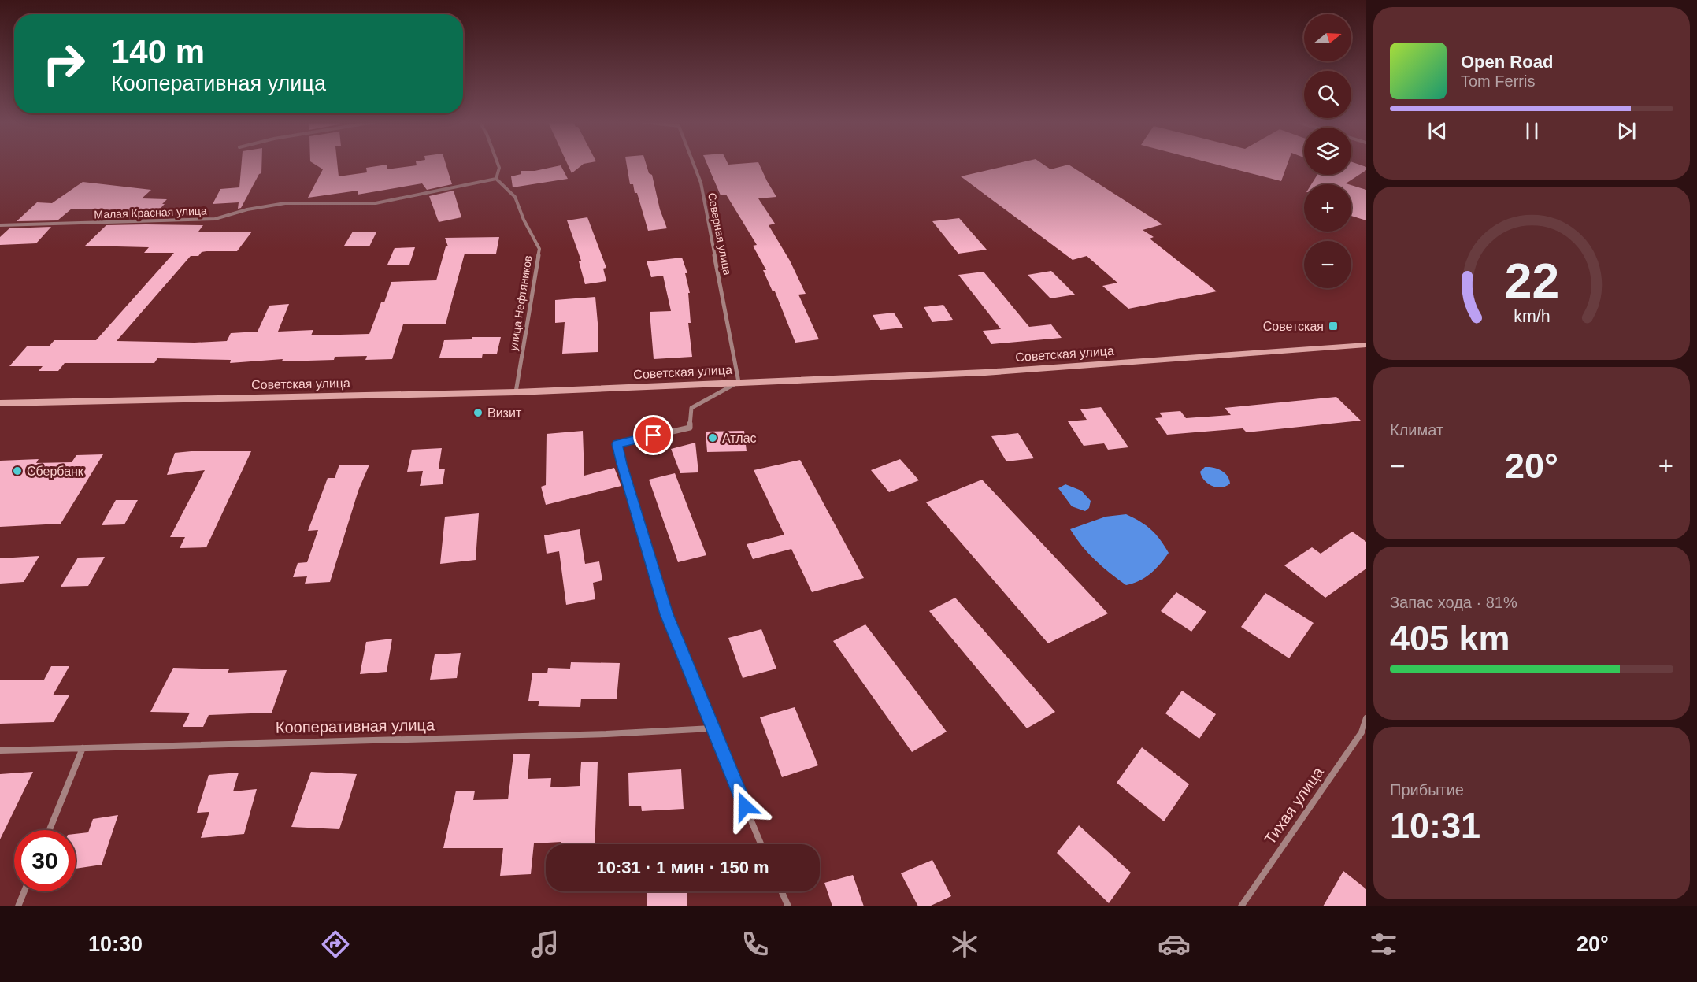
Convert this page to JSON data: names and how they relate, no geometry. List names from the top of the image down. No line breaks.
{"streets":{"street":["Малая Красная улица","Северная улица","улица Нефтяников","Советская улица","Кооперативная улица","Тихая улица"]},"crossings":[["Малая Красная улица","улица Нефтяников"],["Северная улица","Советская улица"],["улица Нефтяников","Советская улица"]],"places":{"transit":["Советская"],"other":["Визит","Атлас","Сбербанк"]},"north":"right","page":{"map_buttons":["+","−"],"turn":["140 m","Кооперативная улица"],"song":["Open Road","Tom Ferris"],"tile":["Климат",["Запас хода · 81%","405 km"],["Прибытие","10:31"]],"heat":["−","20°","+"],"limit":"30","trip":"10:31 · 1 мин · 150 m","tabs":["10:30","20°"],"gauge":["22","km/h"]}}
